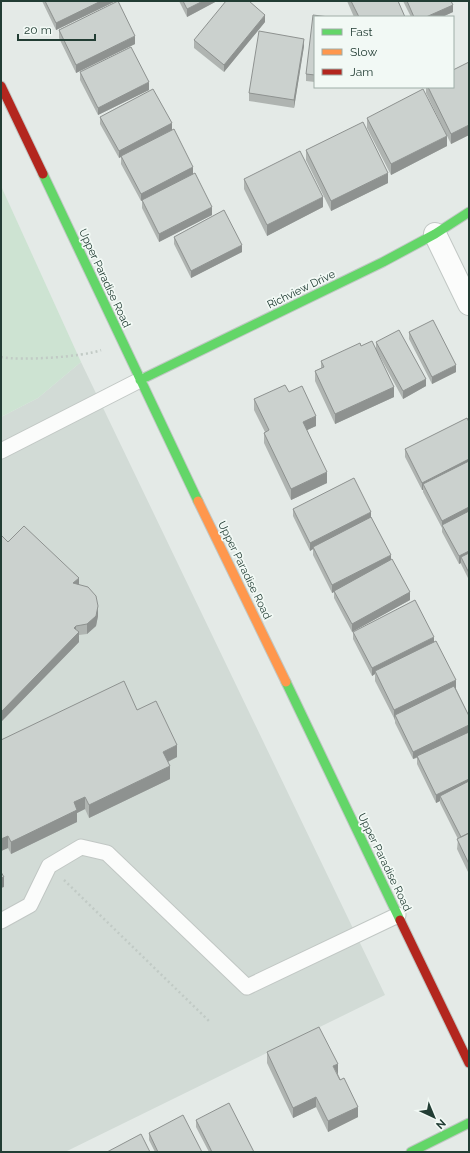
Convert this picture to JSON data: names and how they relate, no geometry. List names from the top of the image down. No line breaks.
{"streets":{"main road":["Upper Paradise Road","Richview Drive"]},"crossings":[["Upper Paradise Road","Richview Drive"]],"legend":["Fast","Slow","Jam"],"scale_bar":"20 m","north":"bottom right"}
